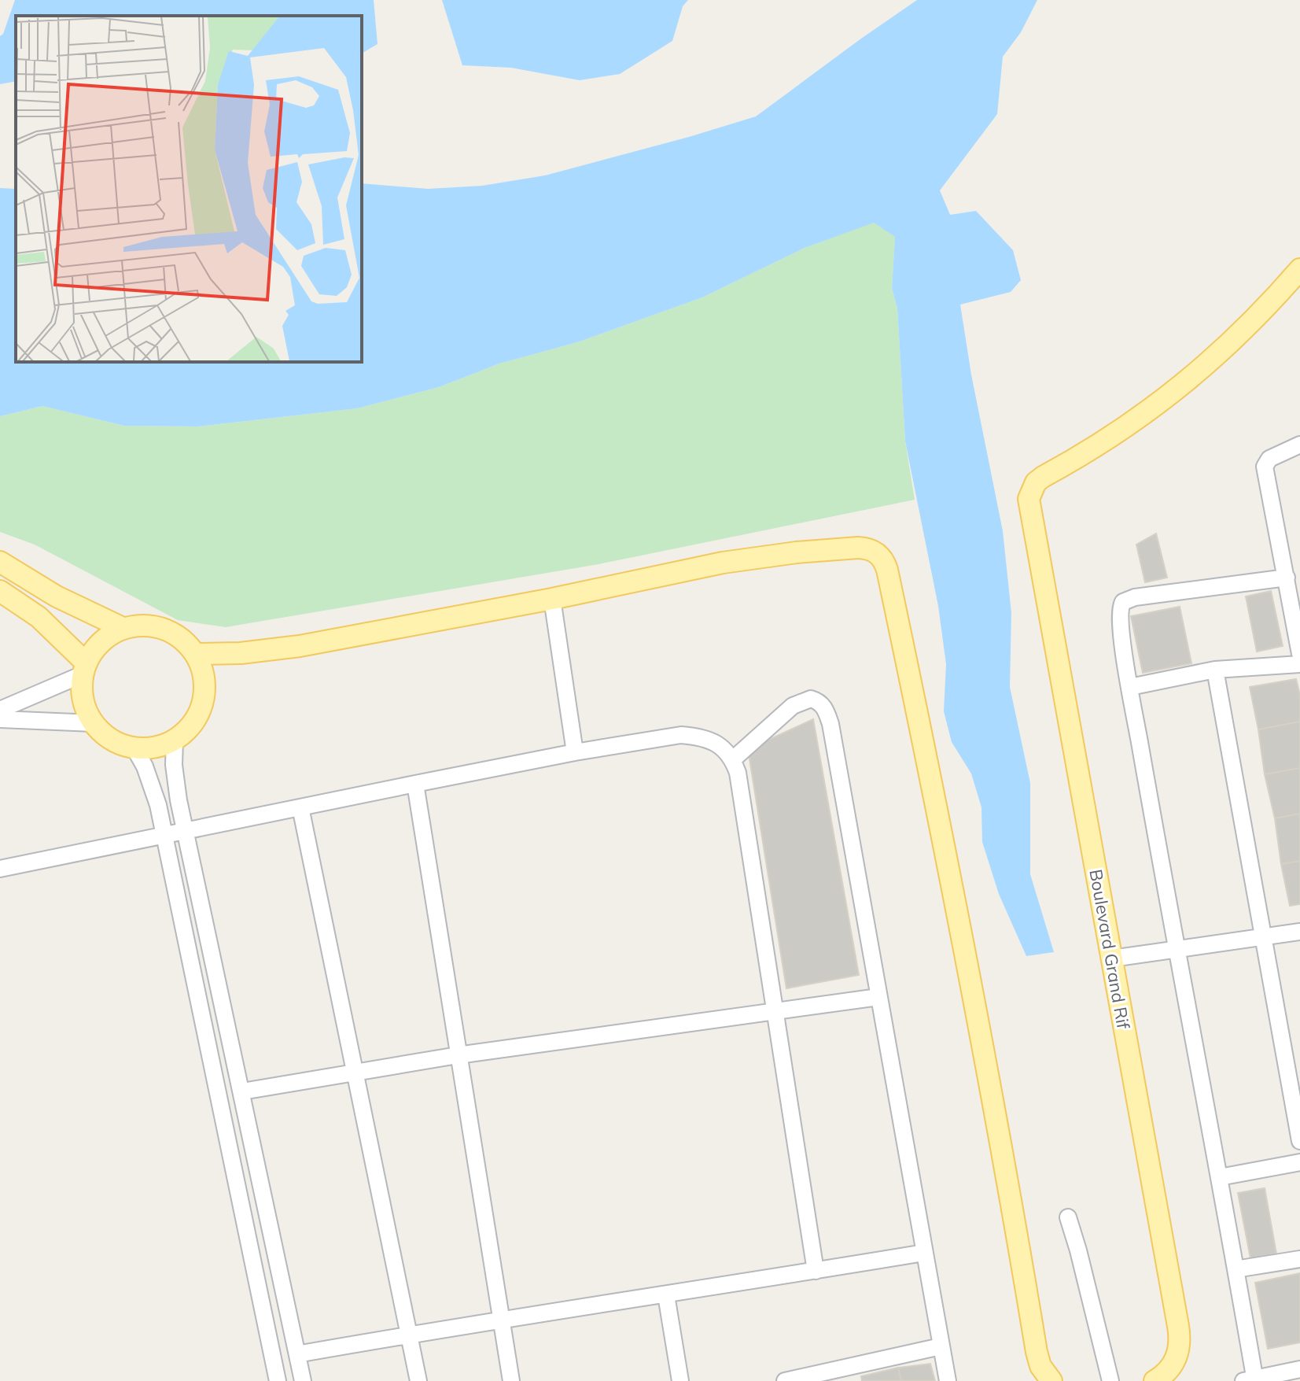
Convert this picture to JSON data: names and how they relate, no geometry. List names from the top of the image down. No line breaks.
{"streets":{"main road":["Boulevard Grand Rif"]}}
